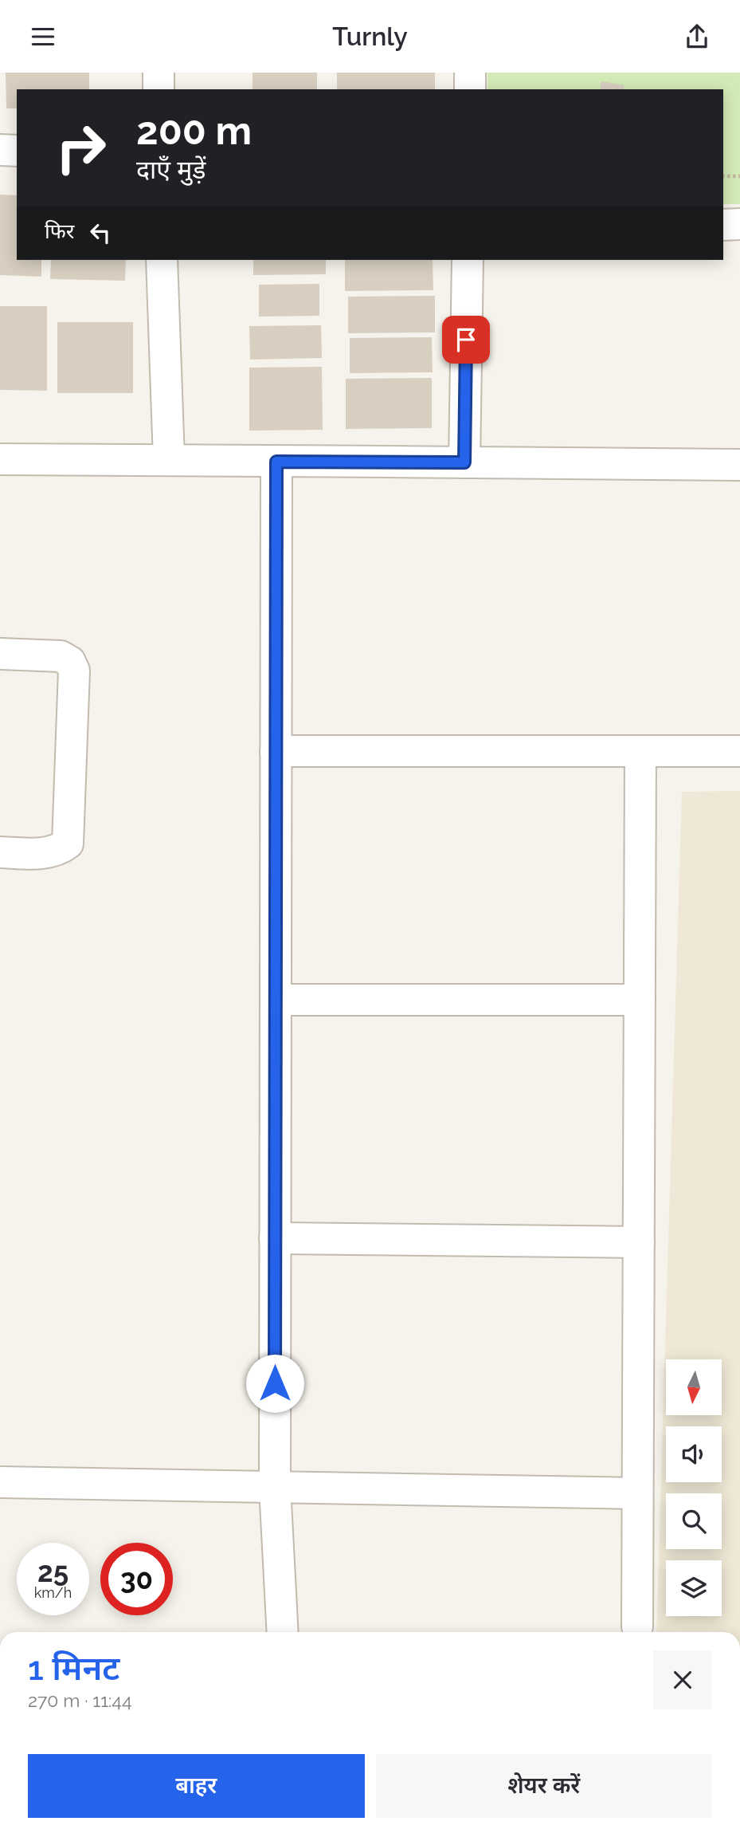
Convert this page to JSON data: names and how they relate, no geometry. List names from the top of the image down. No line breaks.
{"north":"bottom","page":{"header":"Turnly","turn":["200 m","दाएँ मुड़ें"],"then":"फिर","speed":"25 km/h","limit":"30","heading":["1 मिनट","270 m · 11:44"],"buttons":["बाहर","शेयर करें"]}}
